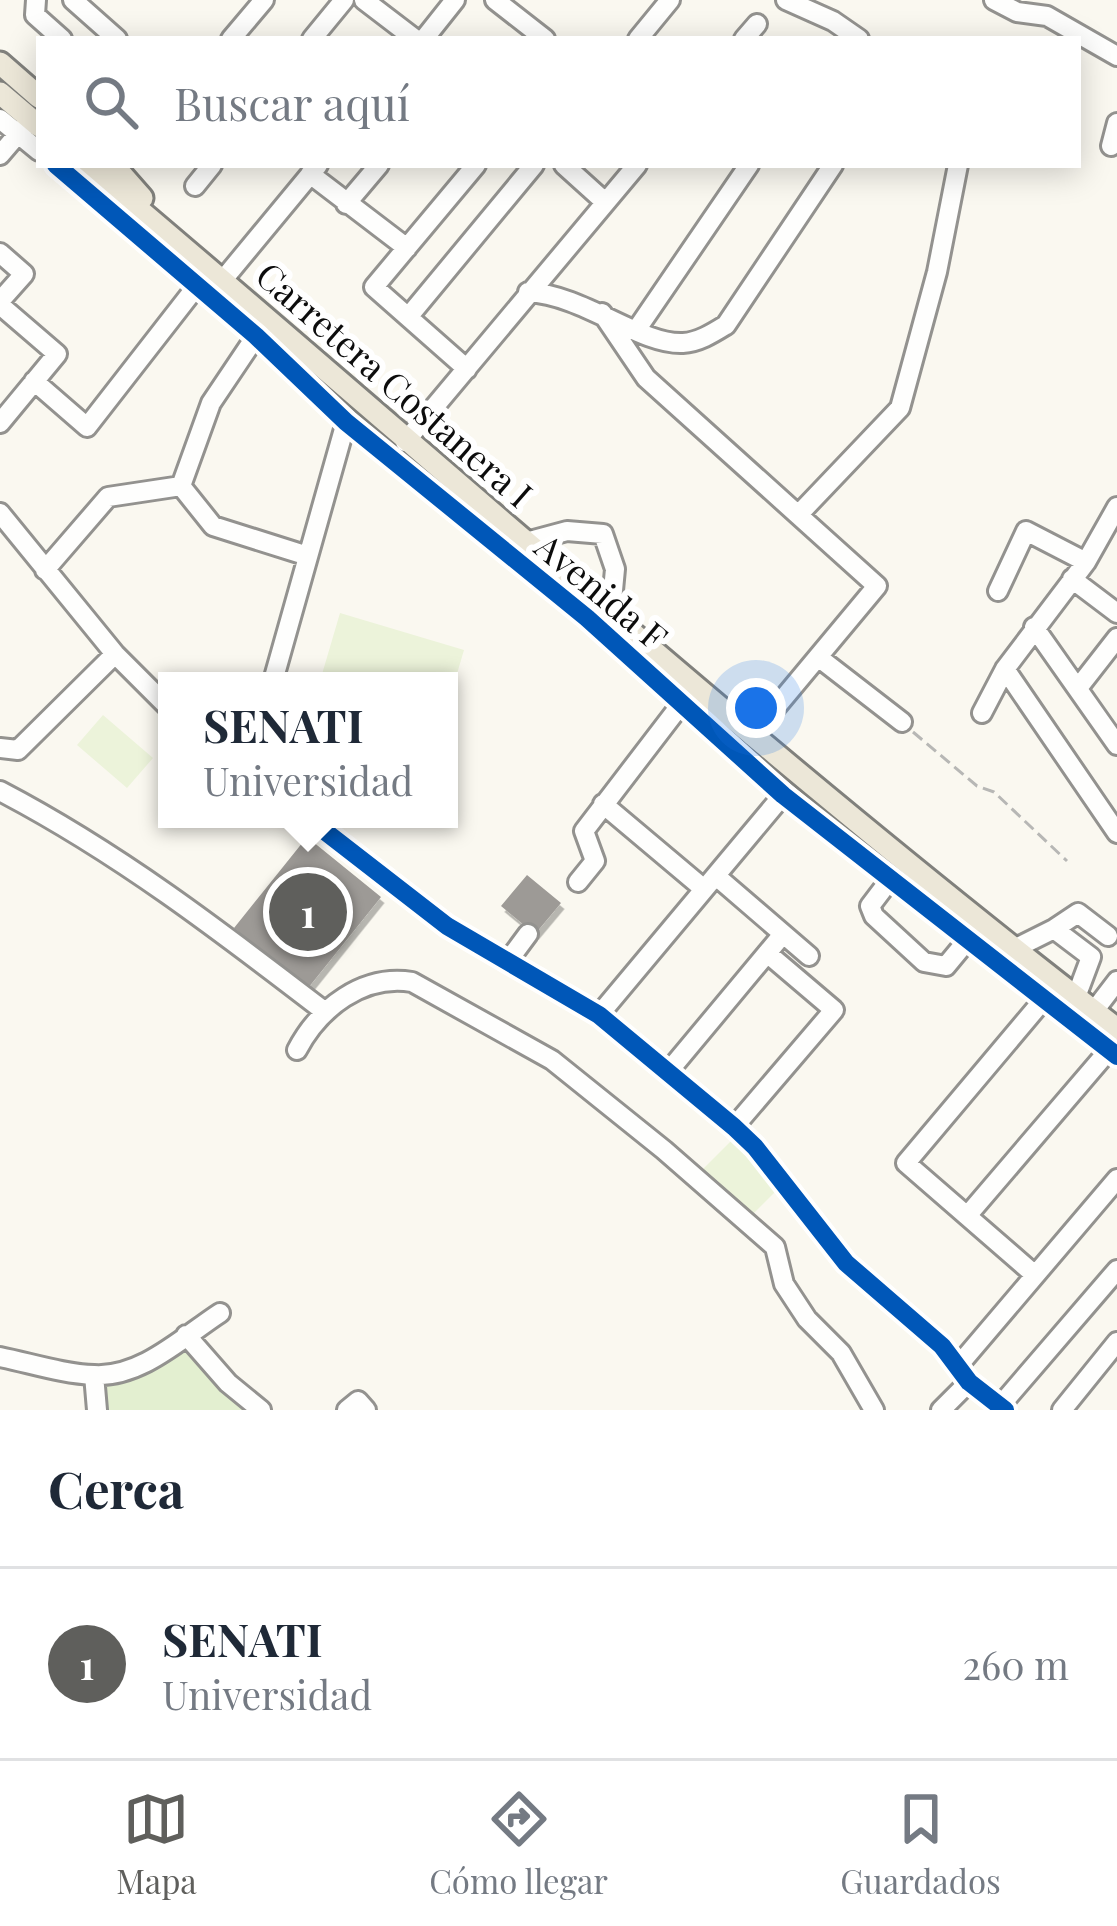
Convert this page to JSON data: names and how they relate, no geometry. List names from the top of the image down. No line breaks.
{"streets":{"main road":["Carretera Costanera I"],"street":["Avenida F"]},"crossings":[["Carretera Costanera I","Avenida F"]],"page":{"search":"Buscar aquí","popup":["SENATI","Universidad"],"pins":"1","heading":"Cerca","list":[{"mark":"1","name":"SENATI","note":"Universidad","value":"260 m"}],"nav":["Mapa","Cómo llegar","Guardados"]}}
